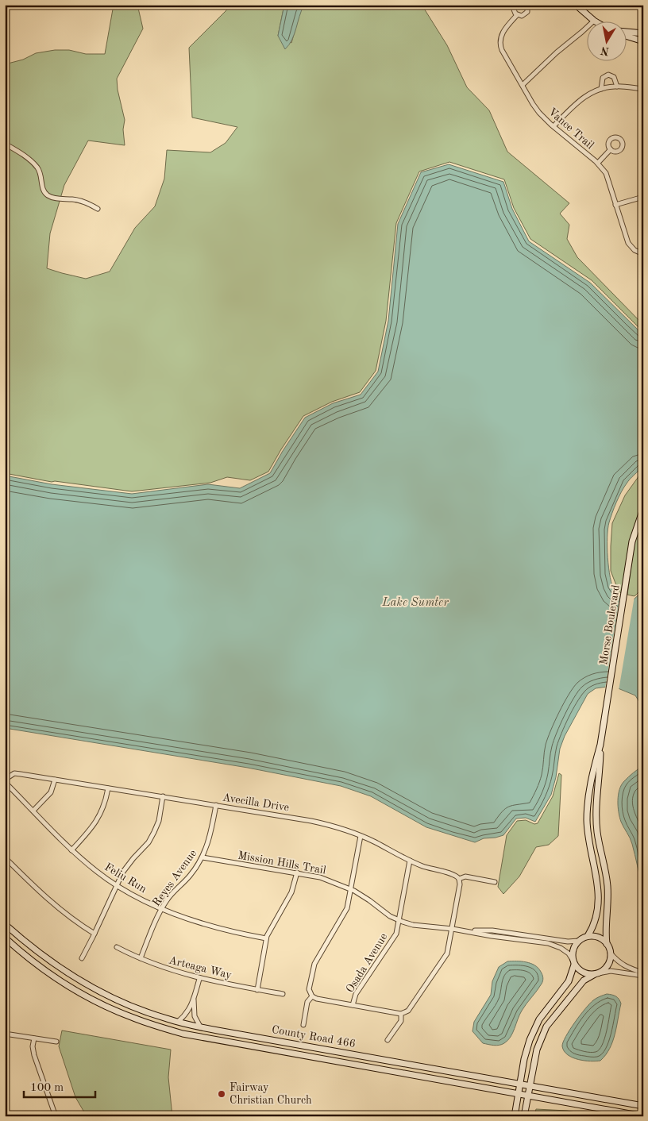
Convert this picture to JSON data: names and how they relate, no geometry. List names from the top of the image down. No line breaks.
{"streets":{"main road":["Morse Boulevard","County Road 466"],"street":["Vance Trail","Avecilla Drive","Mission Hills Trail","Feliu Run","Reyes Avenue","Osada Avenue","Arteaga Way"]},"crossings":[["Morse Boulevard","Mission Hills Trail"],["Avecilla Drive","Feliu Run"],["Avecilla Drive","Reyes Avenue"],["Avecilla Drive","Osada Avenue"],["Mission Hills Trail","Reyes Avenue"],["Mission Hills Trail","Osada Avenue"],["Feliu Run","Reyes Avenue"],["Reyes Avenue","Arteaga Way"]],"water":["Lake Sumter"],"places":["Fairway Christian Church"],"scale_bar":"100 m","north":"bottom"}
